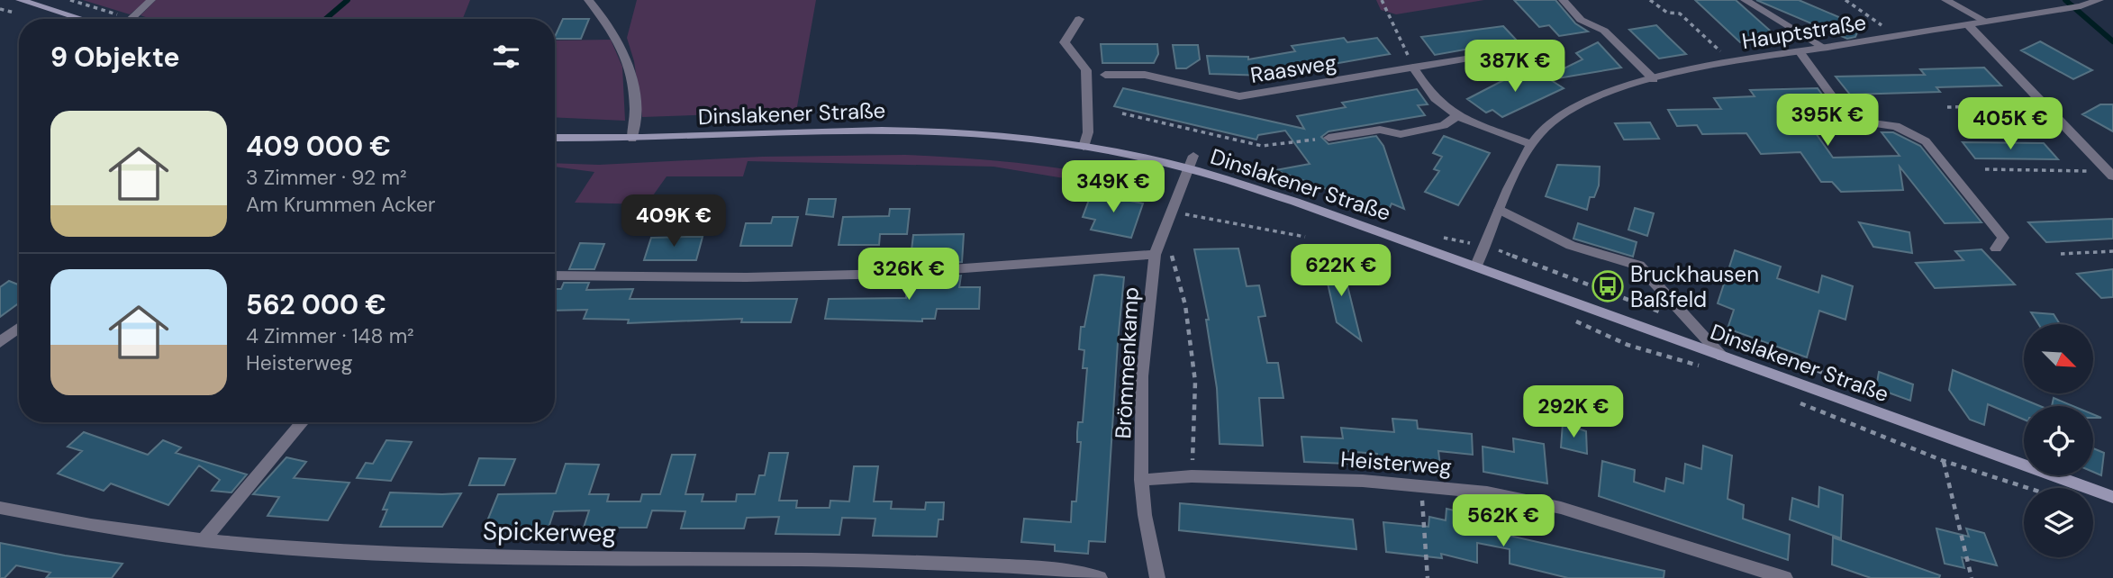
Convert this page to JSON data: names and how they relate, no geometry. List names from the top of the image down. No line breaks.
{"streets":{"main road":["Dinslakener Straße"],"street":["Hauptstraße","Raasweg","Brömmenkamp","Heisterweg","Spickerweg"]},"crossings":[["Hauptstraße","Dinslakener Straße"],["Dinslakener Straße","Brömmenkamp"],["Brömmenkamp","Heisterweg"]],"places":{"bus stop":["Bruckhausen Baßfeld"]},"north":"bottom right","page":{"heading":"9 Objekte","price":["387K €","395K €","405K €","349K €","409K €","622K €","326K €","292K €","562K €"],"list":[{"name":"409 000 €","note":"3 Zimmer · 92 m² · Am Krummen Acker"},{"name":"562 000 €","note":"4 Zimmer · 148 m² · Heisterweg"}]}}
